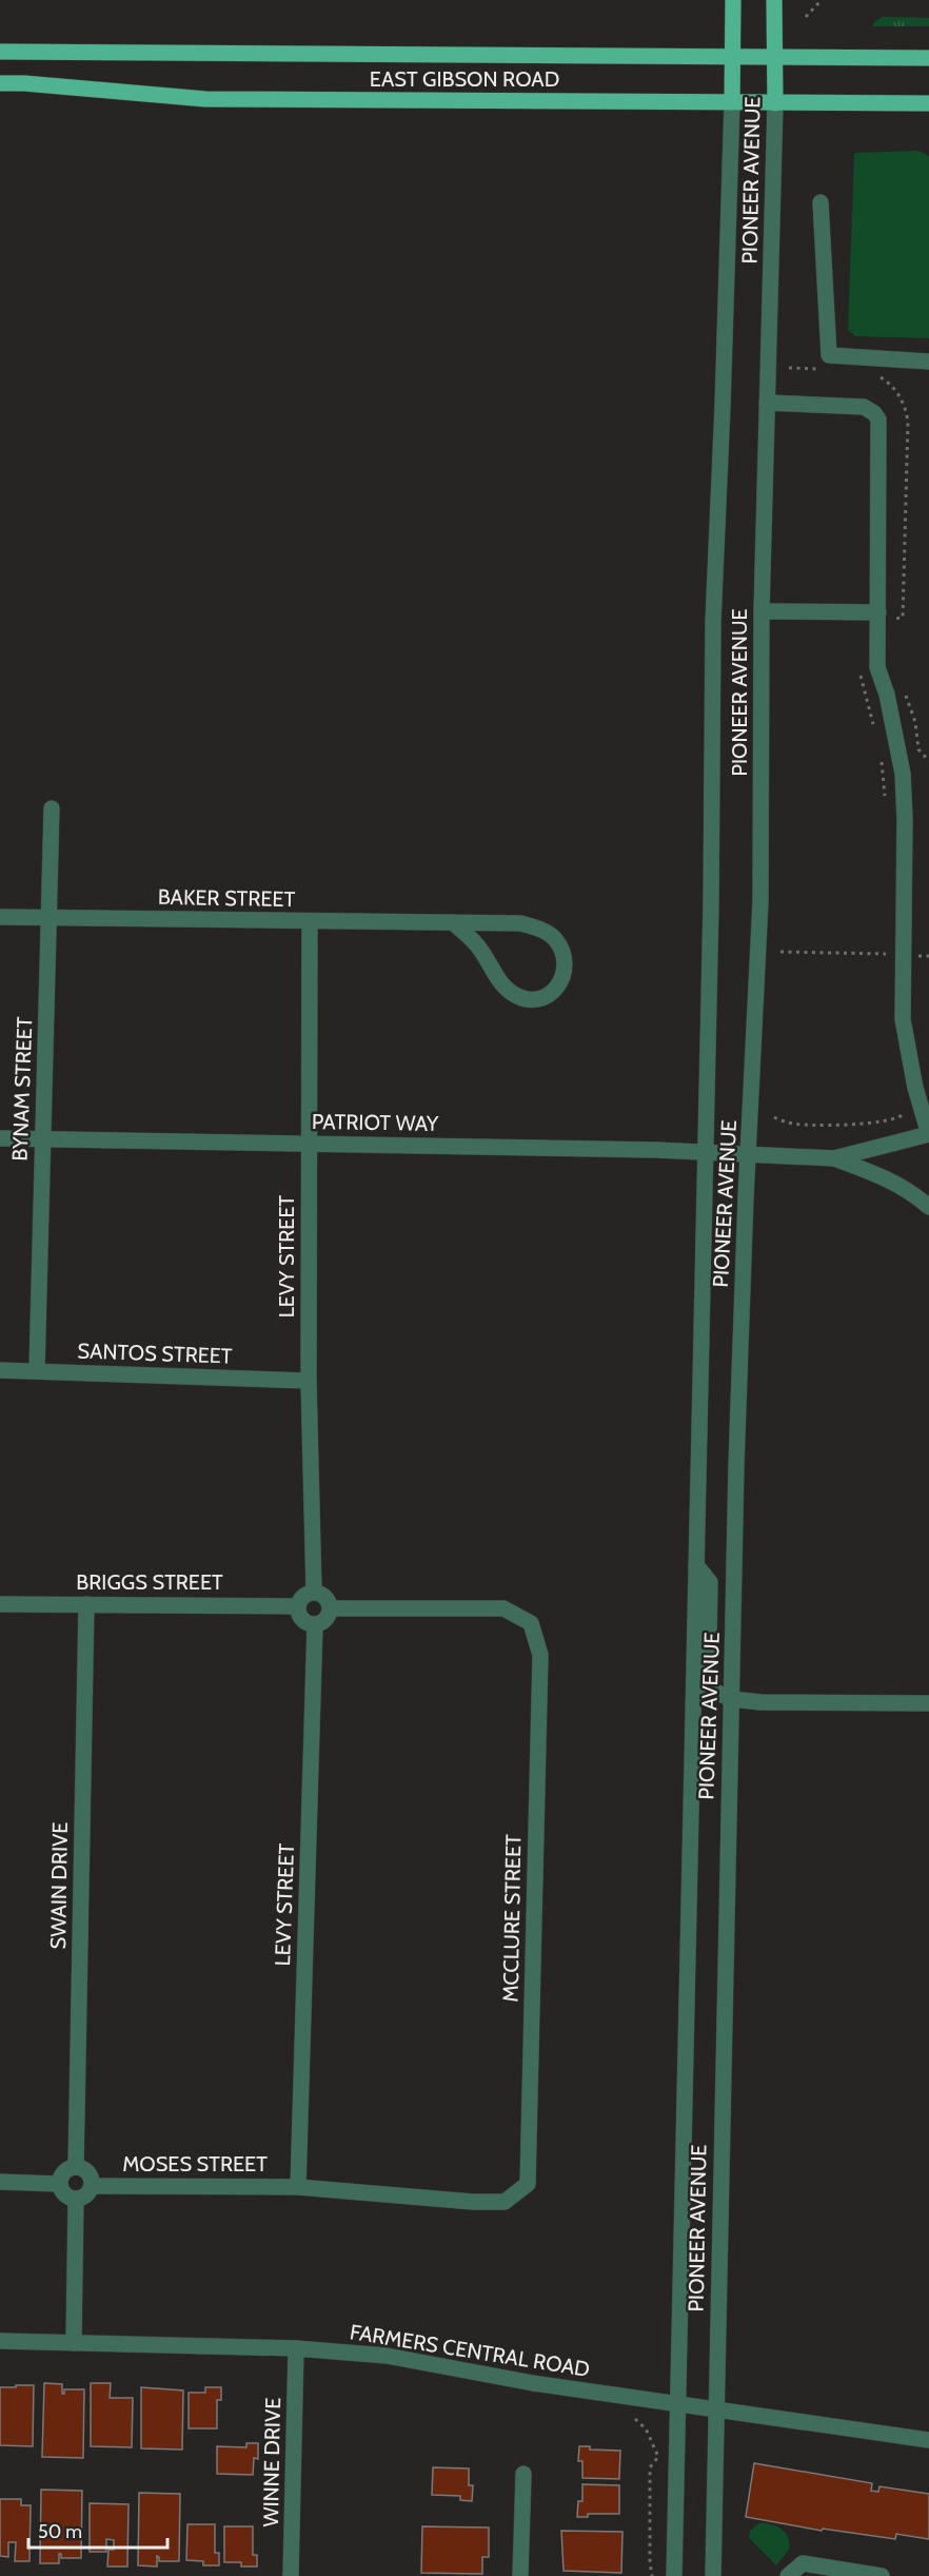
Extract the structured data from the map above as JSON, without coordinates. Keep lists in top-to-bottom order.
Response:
{
  "streets": {
    "main road": ["EAST GIBSON ROAD", "PIONEER AVENUE"],
    "street": [
      "BAKER STREET",
      "BYNAM STREET",
      "PATRIOT WAY",
      "LEVY STREET",
      "SANTOS STREET",
      "BRIGGS STREET",
      "SWAIN DRIVE",
      "MCCLURE STREET",
      "MOSES STREET",
      "FARMERS CENTRAL ROAD",
      "WINNE DRIVE"
    ]
  },
  "crossings": [
    ["EAST GIBSON ROAD", "PIONEER AVENUE"],
    ["PIONEER AVENUE", "PATRIOT WAY"],
    ["PIONEER AVENUE", "FARMERS CENTRAL ROAD"],
    ["BAKER STREET", "BYNAM STREET"],
    ["BAKER STREET", "LEVY STREET"],
    ["BYNAM STREET", "PATRIOT WAY"],
    ["BYNAM STREET", "SANTOS STREET"],
    ["PATRIOT WAY", "LEVY STREET"],
    ["LEVY STREET", "SANTOS STREET"],
    ["LEVY STREET", "BRIGGS STREET"],
    ["LEVY STREET", "MCCLURE STREET"],
    ["LEVY STREET", "MOSES STREET"],
    ["BRIGGS STREET", "SWAIN DRIVE"],
    ["BRIGGS STREET", "MCCLURE STREET"],
    ["SWAIN DRIVE", "MOSES STREET"],
    ["MCCLURE STREET", "MOSES STREET"],
    ["FARMERS CENTRAL ROAD", "WINNE DRIVE"]
  ],
  "scale_bar": "50 m"
}
